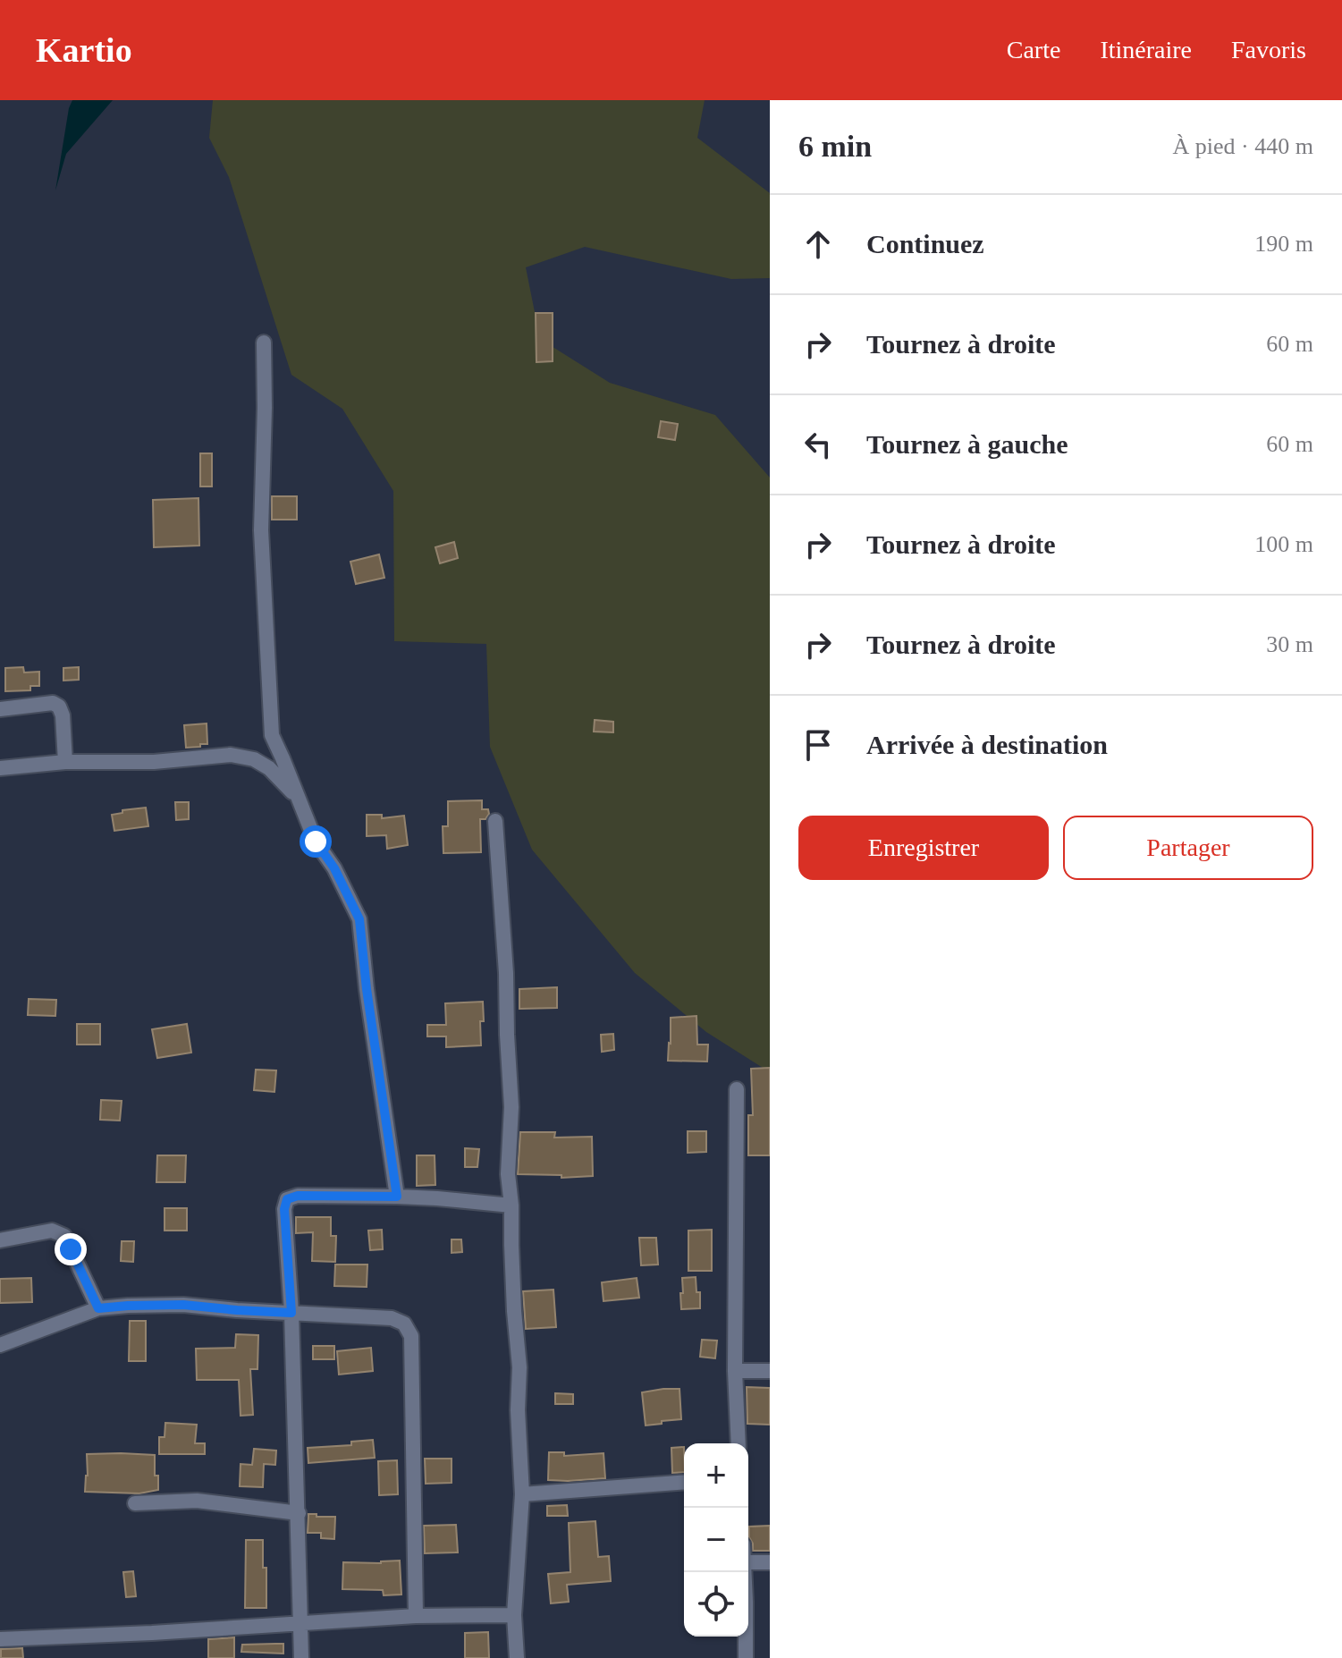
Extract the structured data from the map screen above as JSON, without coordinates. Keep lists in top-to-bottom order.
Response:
{
  "page": {
    "header": "Kartio",
    "nav": ["Carte", "Itinéraire", "Favoris"],
    "heading": ["6 min", "À pied · 440 m"],
    "list": [
      ["Continuez", "190 m"],
      ["Tournez à droite", "60 m"],
      ["Tournez à gauche", "60 m"],
      ["Tournez à droite", "100 m"],
      ["Tournez à droite", "30 m"],
      "Arrivée à destination"
    ],
    "buttons": ["Enregistrer", "Partager"],
    "map_buttons": ["+", "−"]
  }
}
